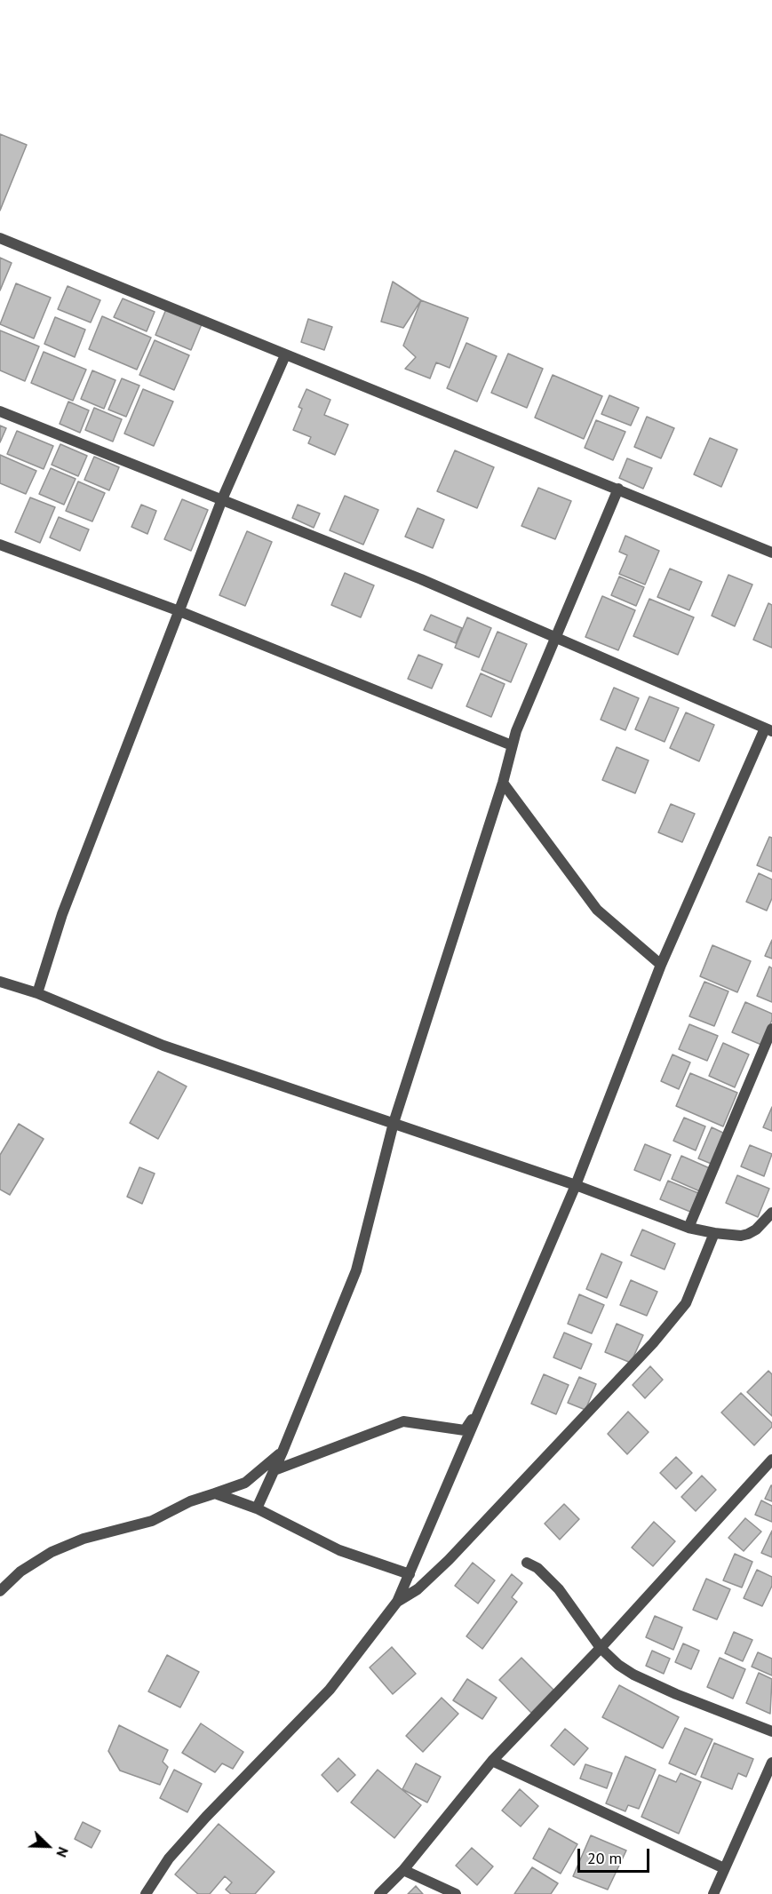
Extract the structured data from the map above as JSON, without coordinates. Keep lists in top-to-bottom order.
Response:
{
  "scale_bar": "20 m",
  "north": "bottom right"
}
